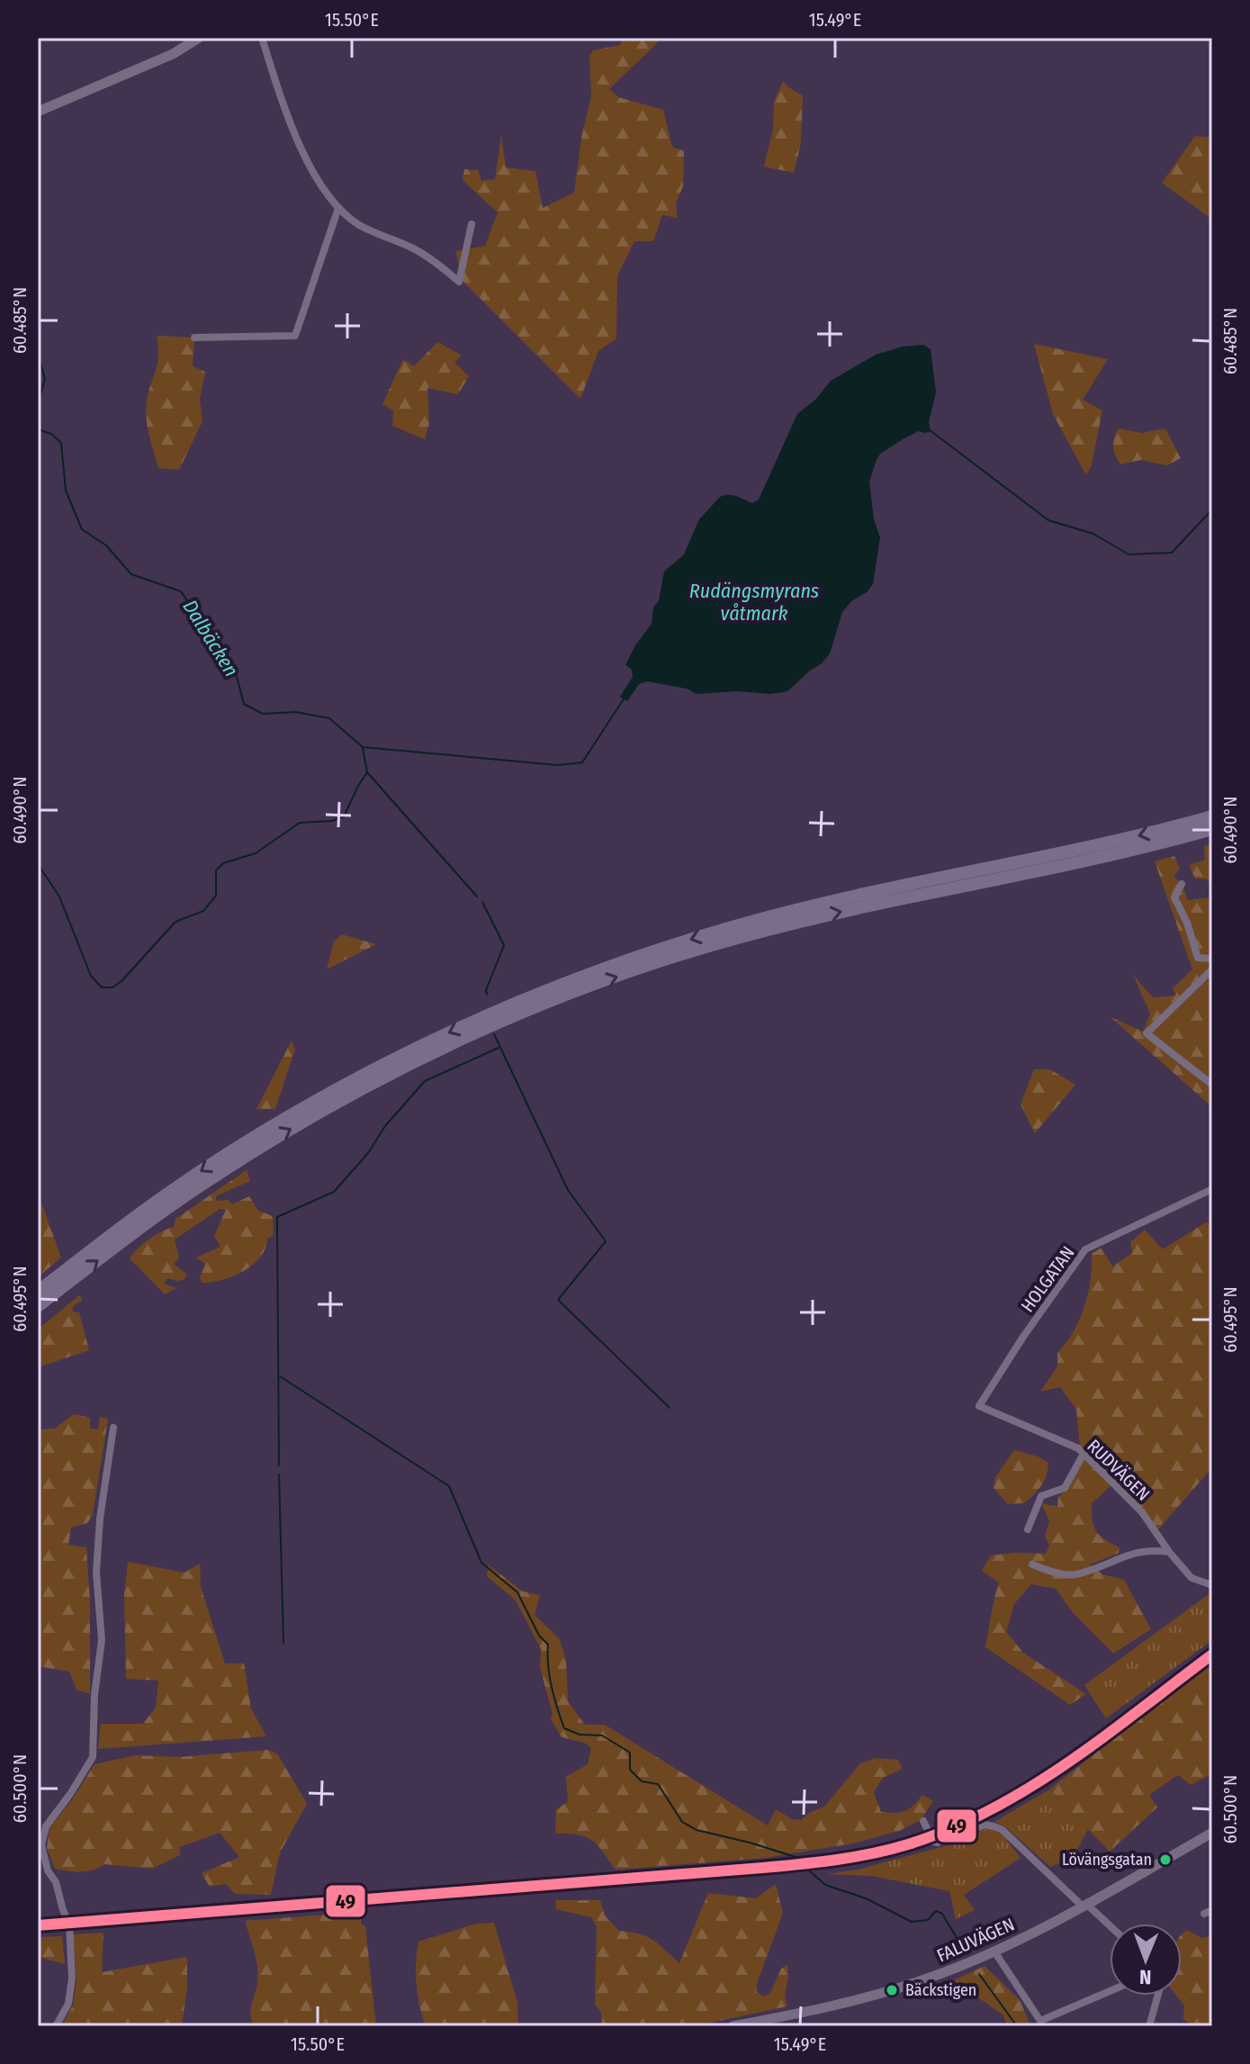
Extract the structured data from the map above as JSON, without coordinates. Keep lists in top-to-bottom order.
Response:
{
  "streets": {
    "street": ["HOLGATAN", "RUDVÄGEN", "FALUVÄGEN"]
  },
  "crossings": [
    ["HOLGATAN", "RUDVÄGEN"]
  ],
  "water": ["Rudängsmyrans våtmark", "Dalbäcken"],
  "places": ["Lövängsgatan", "Bäckstigen"],
  "lines": ["transit line 49"],
  "north": "bottom",
  "coordinates": [
    "15.50°E",
    "15.49°E",
    "60.485°N",
    "60.490°N",
    "60.495°N",
    "60.500°N"
  ]
}
